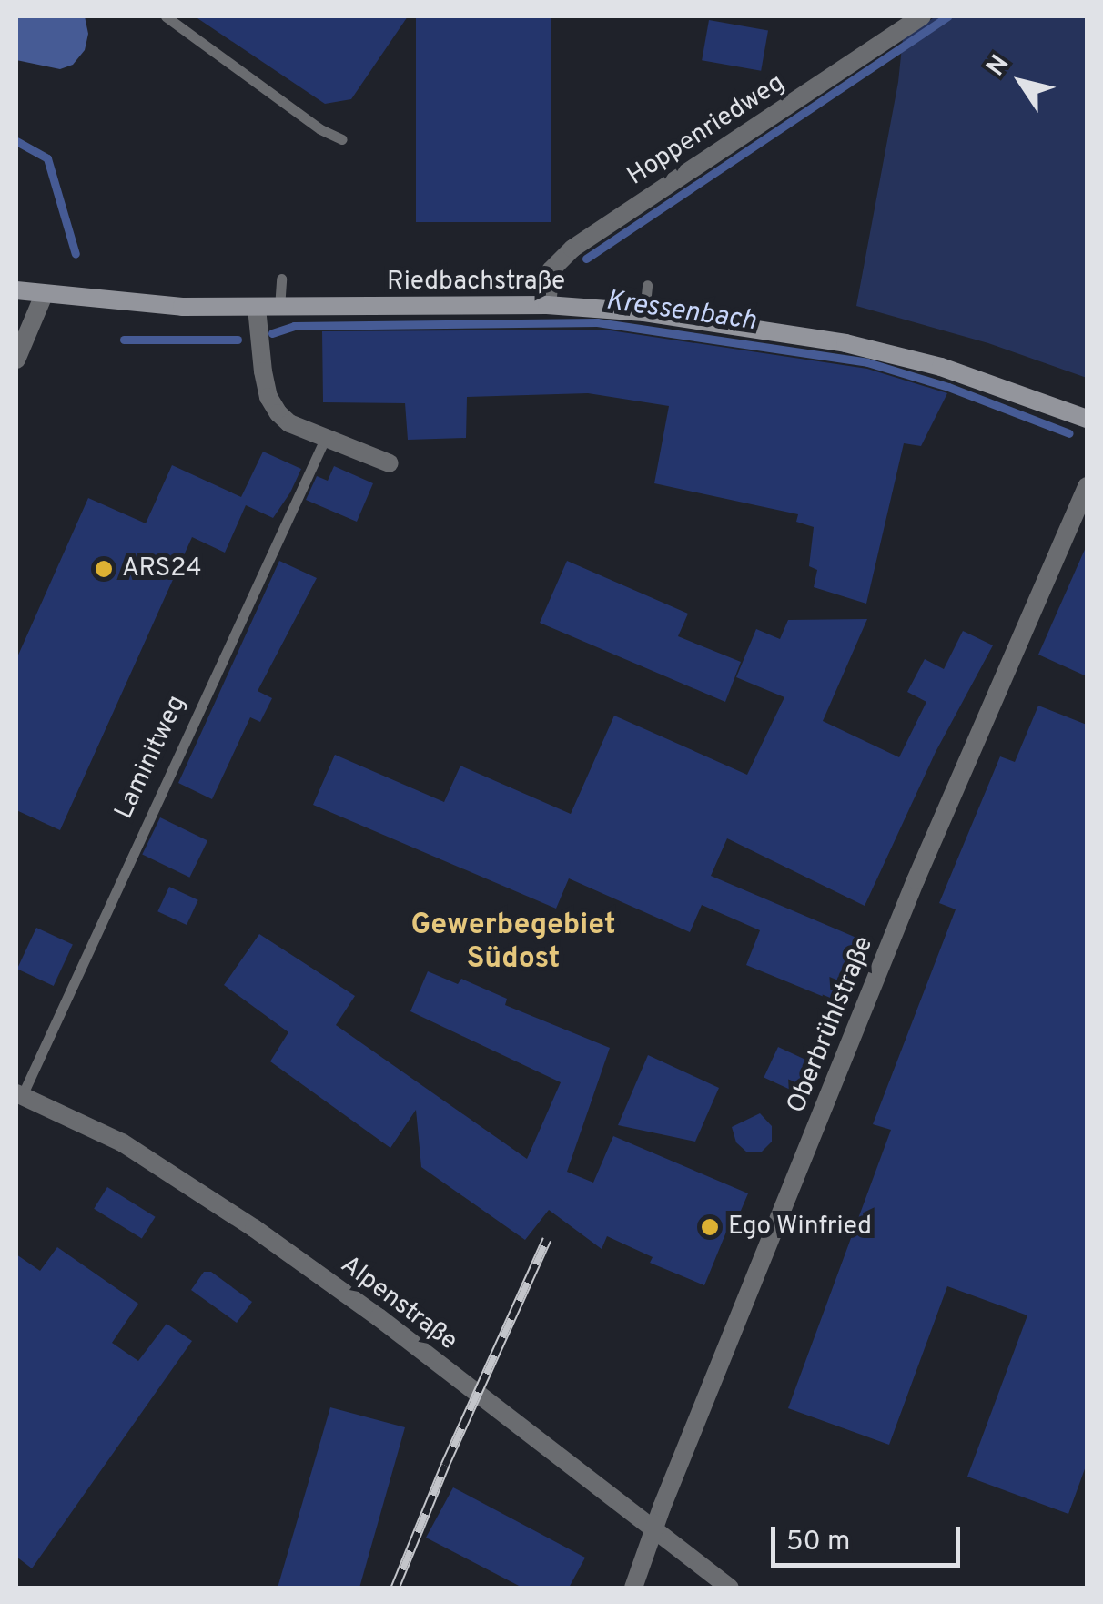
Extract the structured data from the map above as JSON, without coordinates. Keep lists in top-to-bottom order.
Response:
{
  "streets": {
    "street": [
      "Hoppenriedweg",
      "Riedbachstraße",
      "Oberbrühlstraße",
      "Alpenstraße"
    ],
    "lane": ["Laminitweg"]
  },
  "crossings": [
    ["Hoppenriedweg", "Riedbachstraße"],
    ["Laminitweg", "Alpenstraße"],
    ["Oberbrühlstraße", "Alpenstraße"]
  ],
  "districts": ["Gewerbegebiet Südost"],
  "water": ["Kressenbach"],
  "places": ["ARS24", "Ego Winfried"],
  "scale_bar": "50 m",
  "north": "top left"
}
